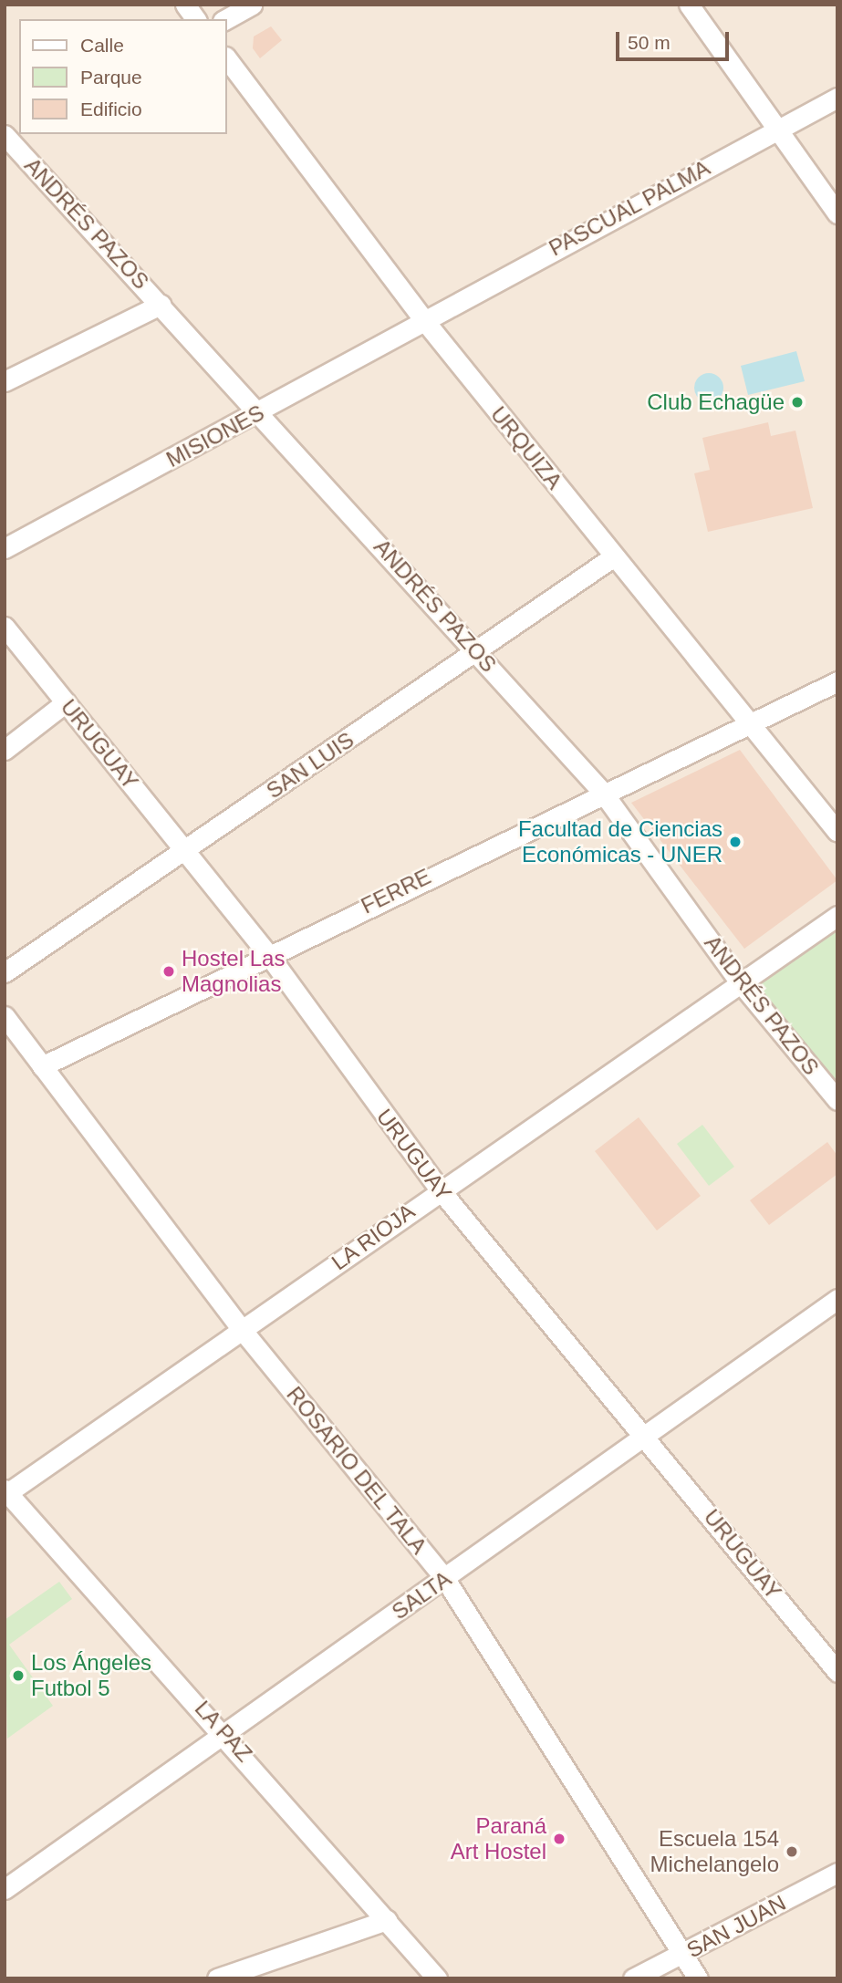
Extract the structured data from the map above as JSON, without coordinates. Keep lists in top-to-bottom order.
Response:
{
  "streets": {
    "street": [
      "PASCUAL PALMA",
      "ANDRÉS PAZOS",
      "MISIONES",
      "URQUIZA",
      "URUGUAY",
      "SAN LUIS",
      "FERRE",
      "LA RIOJA",
      "ROSARIO DEL TALA",
      "SALTA",
      "LA PAZ",
      "SAN JUAN"
    ]
  },
  "crossings": [
    ["PASCUAL PALMA", "MISIONES"],
    ["PASCUAL PALMA", "URQUIZA"],
    ["ANDRÉS PAZOS", "MISIONES"],
    ["ANDRÉS PAZOS", "SAN LUIS"],
    ["ANDRÉS PAZOS", "FERRE"],
    ["ANDRÉS PAZOS", "LA RIOJA"],
    ["MISIONES", "URQUIZA"],
    ["URQUIZA", "SAN LUIS"],
    ["URQUIZA", "FERRE"],
    ["URUGUAY", "SAN LUIS"],
    ["URUGUAY", "FERRE"],
    ["URUGUAY", "LA RIOJA"],
    ["URUGUAY", "SALTA"],
    ["FERRE", "ROSARIO DEL TALA"],
    ["LA RIOJA", "ROSARIO DEL TALA"],
    ["LA RIOJA", "LA PAZ"],
    ["ROSARIO DEL TALA", "SALTA"],
    ["ROSARIO DEL TALA", "SAN JUAN"],
    ["SALTA", "LA PAZ"]
  ],
  "places": [
    "Club Echagüe",
    "Facultad de Ciencias Económicas - UNER",
    "Hostel Las Magnolias",
    "Los Ángeles Futbol 5",
    "Paraná Art Hostel",
    "Escuela 154 Michelangelo"
  ],
  "legend": ["Calle", "Parque", "Edificio"],
  "scale_bar": "50 m"
}
